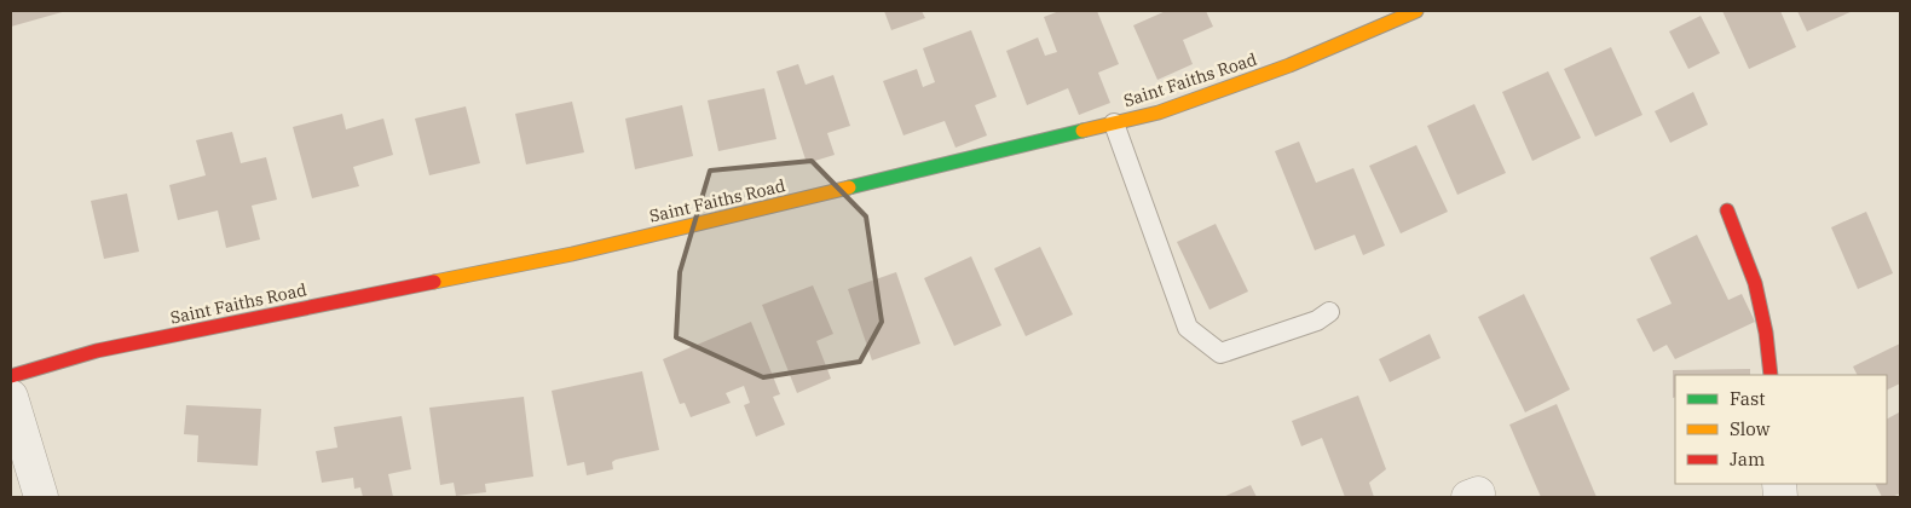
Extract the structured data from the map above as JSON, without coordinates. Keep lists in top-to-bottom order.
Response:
{
  "streets": {
    "street": ["Saint Faiths Road"]
  },
  "legend": ["Fast", "Slow", "Jam"]
}
